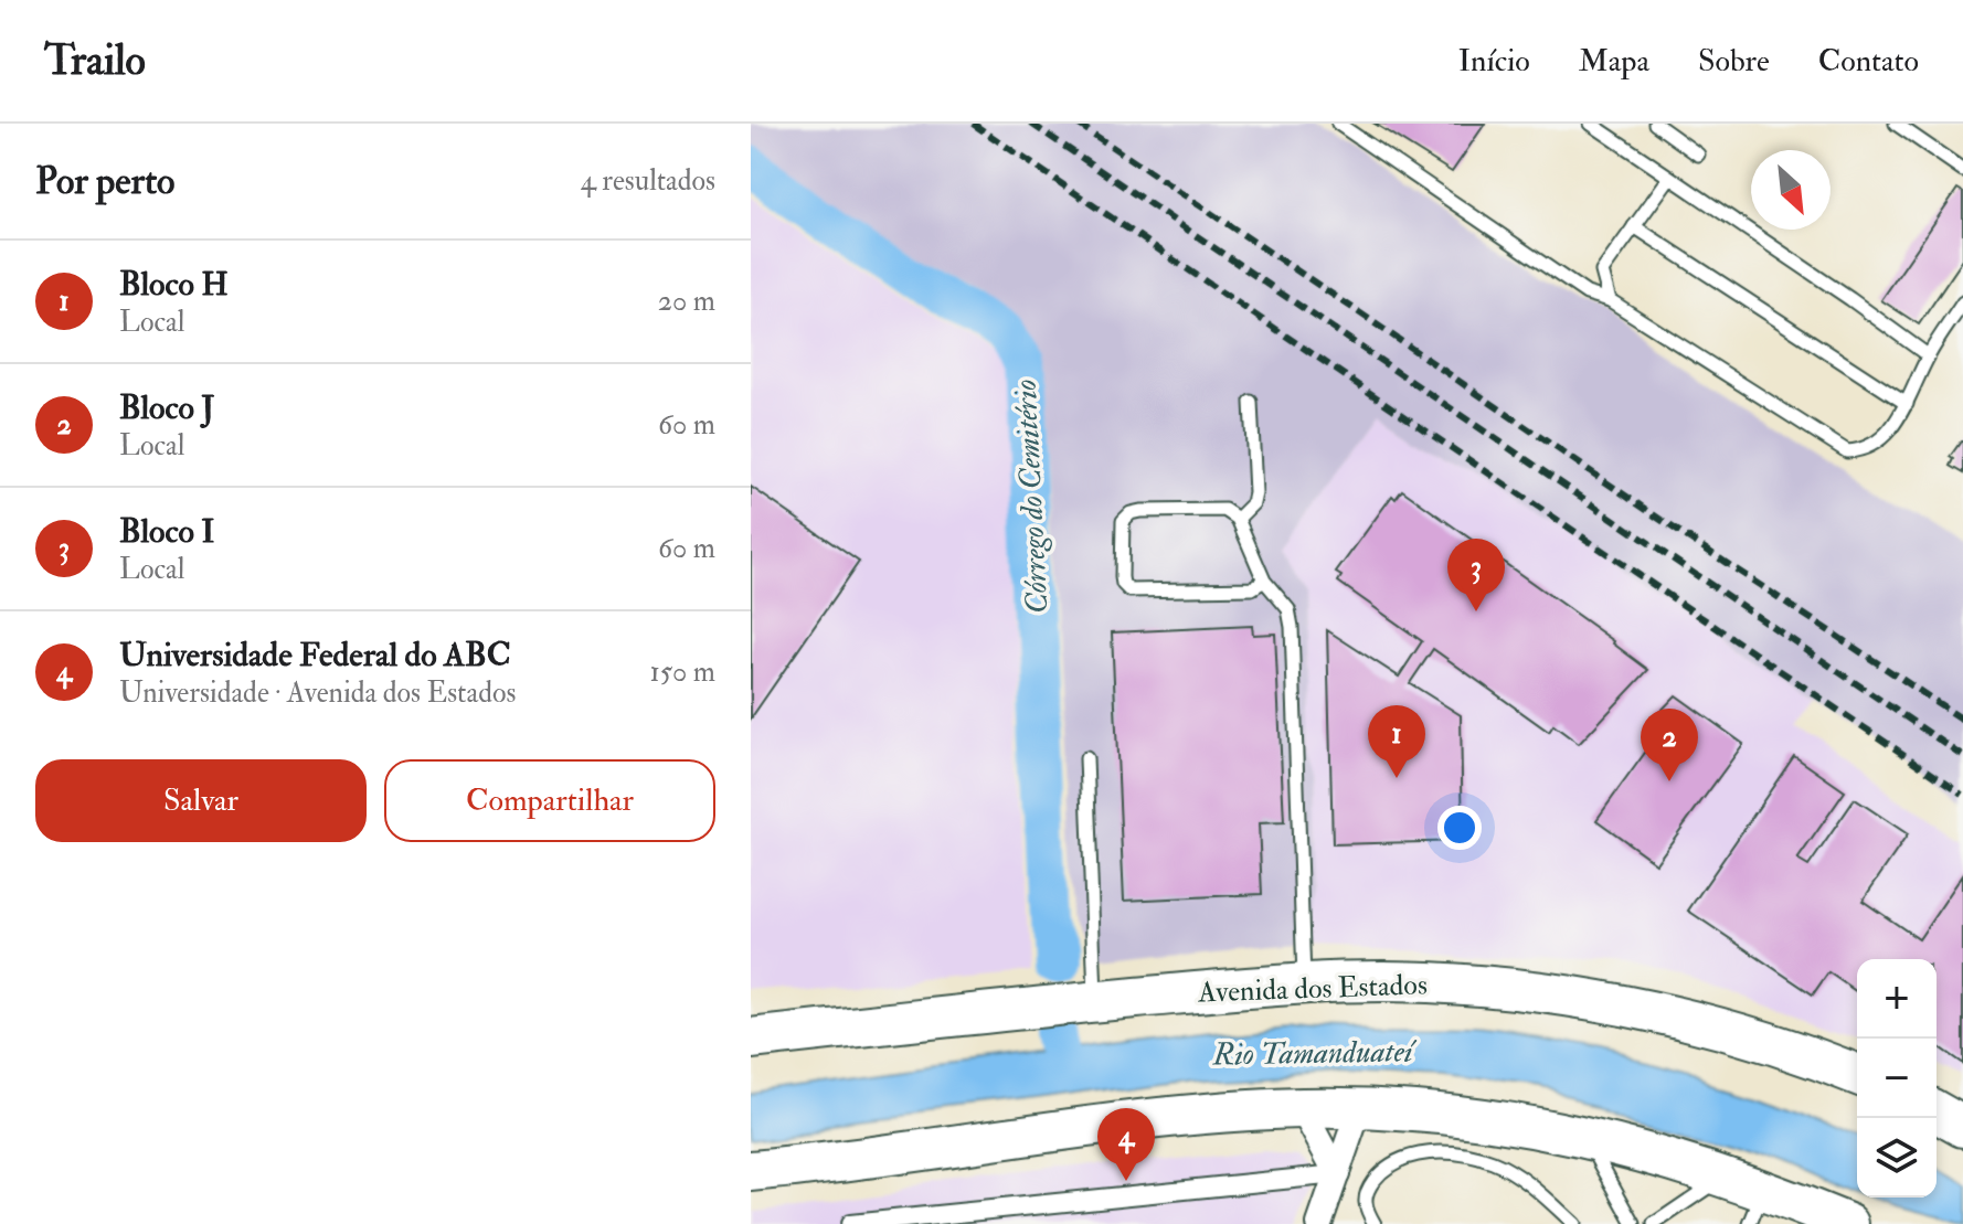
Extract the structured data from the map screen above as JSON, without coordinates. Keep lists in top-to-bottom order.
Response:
{
  "streets": {
    "highway": ["Avenida dos Estados"]
  },
  "water": ["Córrego do Cemitério", "Rio Tamanduateí"],
  "north": "bottom right",
  "page": {
    "header": "Trailo",
    "nav": [
      "Início",
      "Mapa",
      "Sobre",
      "Contato"
    ],
    "heading": ["Por perto", "4 resultados"],
    "list": [
      {
        "mark": "1",
        "name": "Bloco H",
        "note": "Local",
        "value": "20 m"
      },
      {
        "mark": "2",
        "name": "Bloco J",
        "note": "Local",
        "value": "60 m"
      },
      {
        "mark": "3",
        "name": "Bloco I",
        "note": "Local",
        "value": "60 m"
      },
      {
        "mark": "4",
        "name": "Universidade Federal do ABC",
        "note": "Universidade · Avenida dos Estados",
        "value": "150 m"
      }
    ],
    "pins": [
      "3",
      "1",
      "2",
      "4"
    ],
    "buttons": ["Salvar", "Compartilhar"],
    "map_buttons": ["+", "−"]
  }
}
